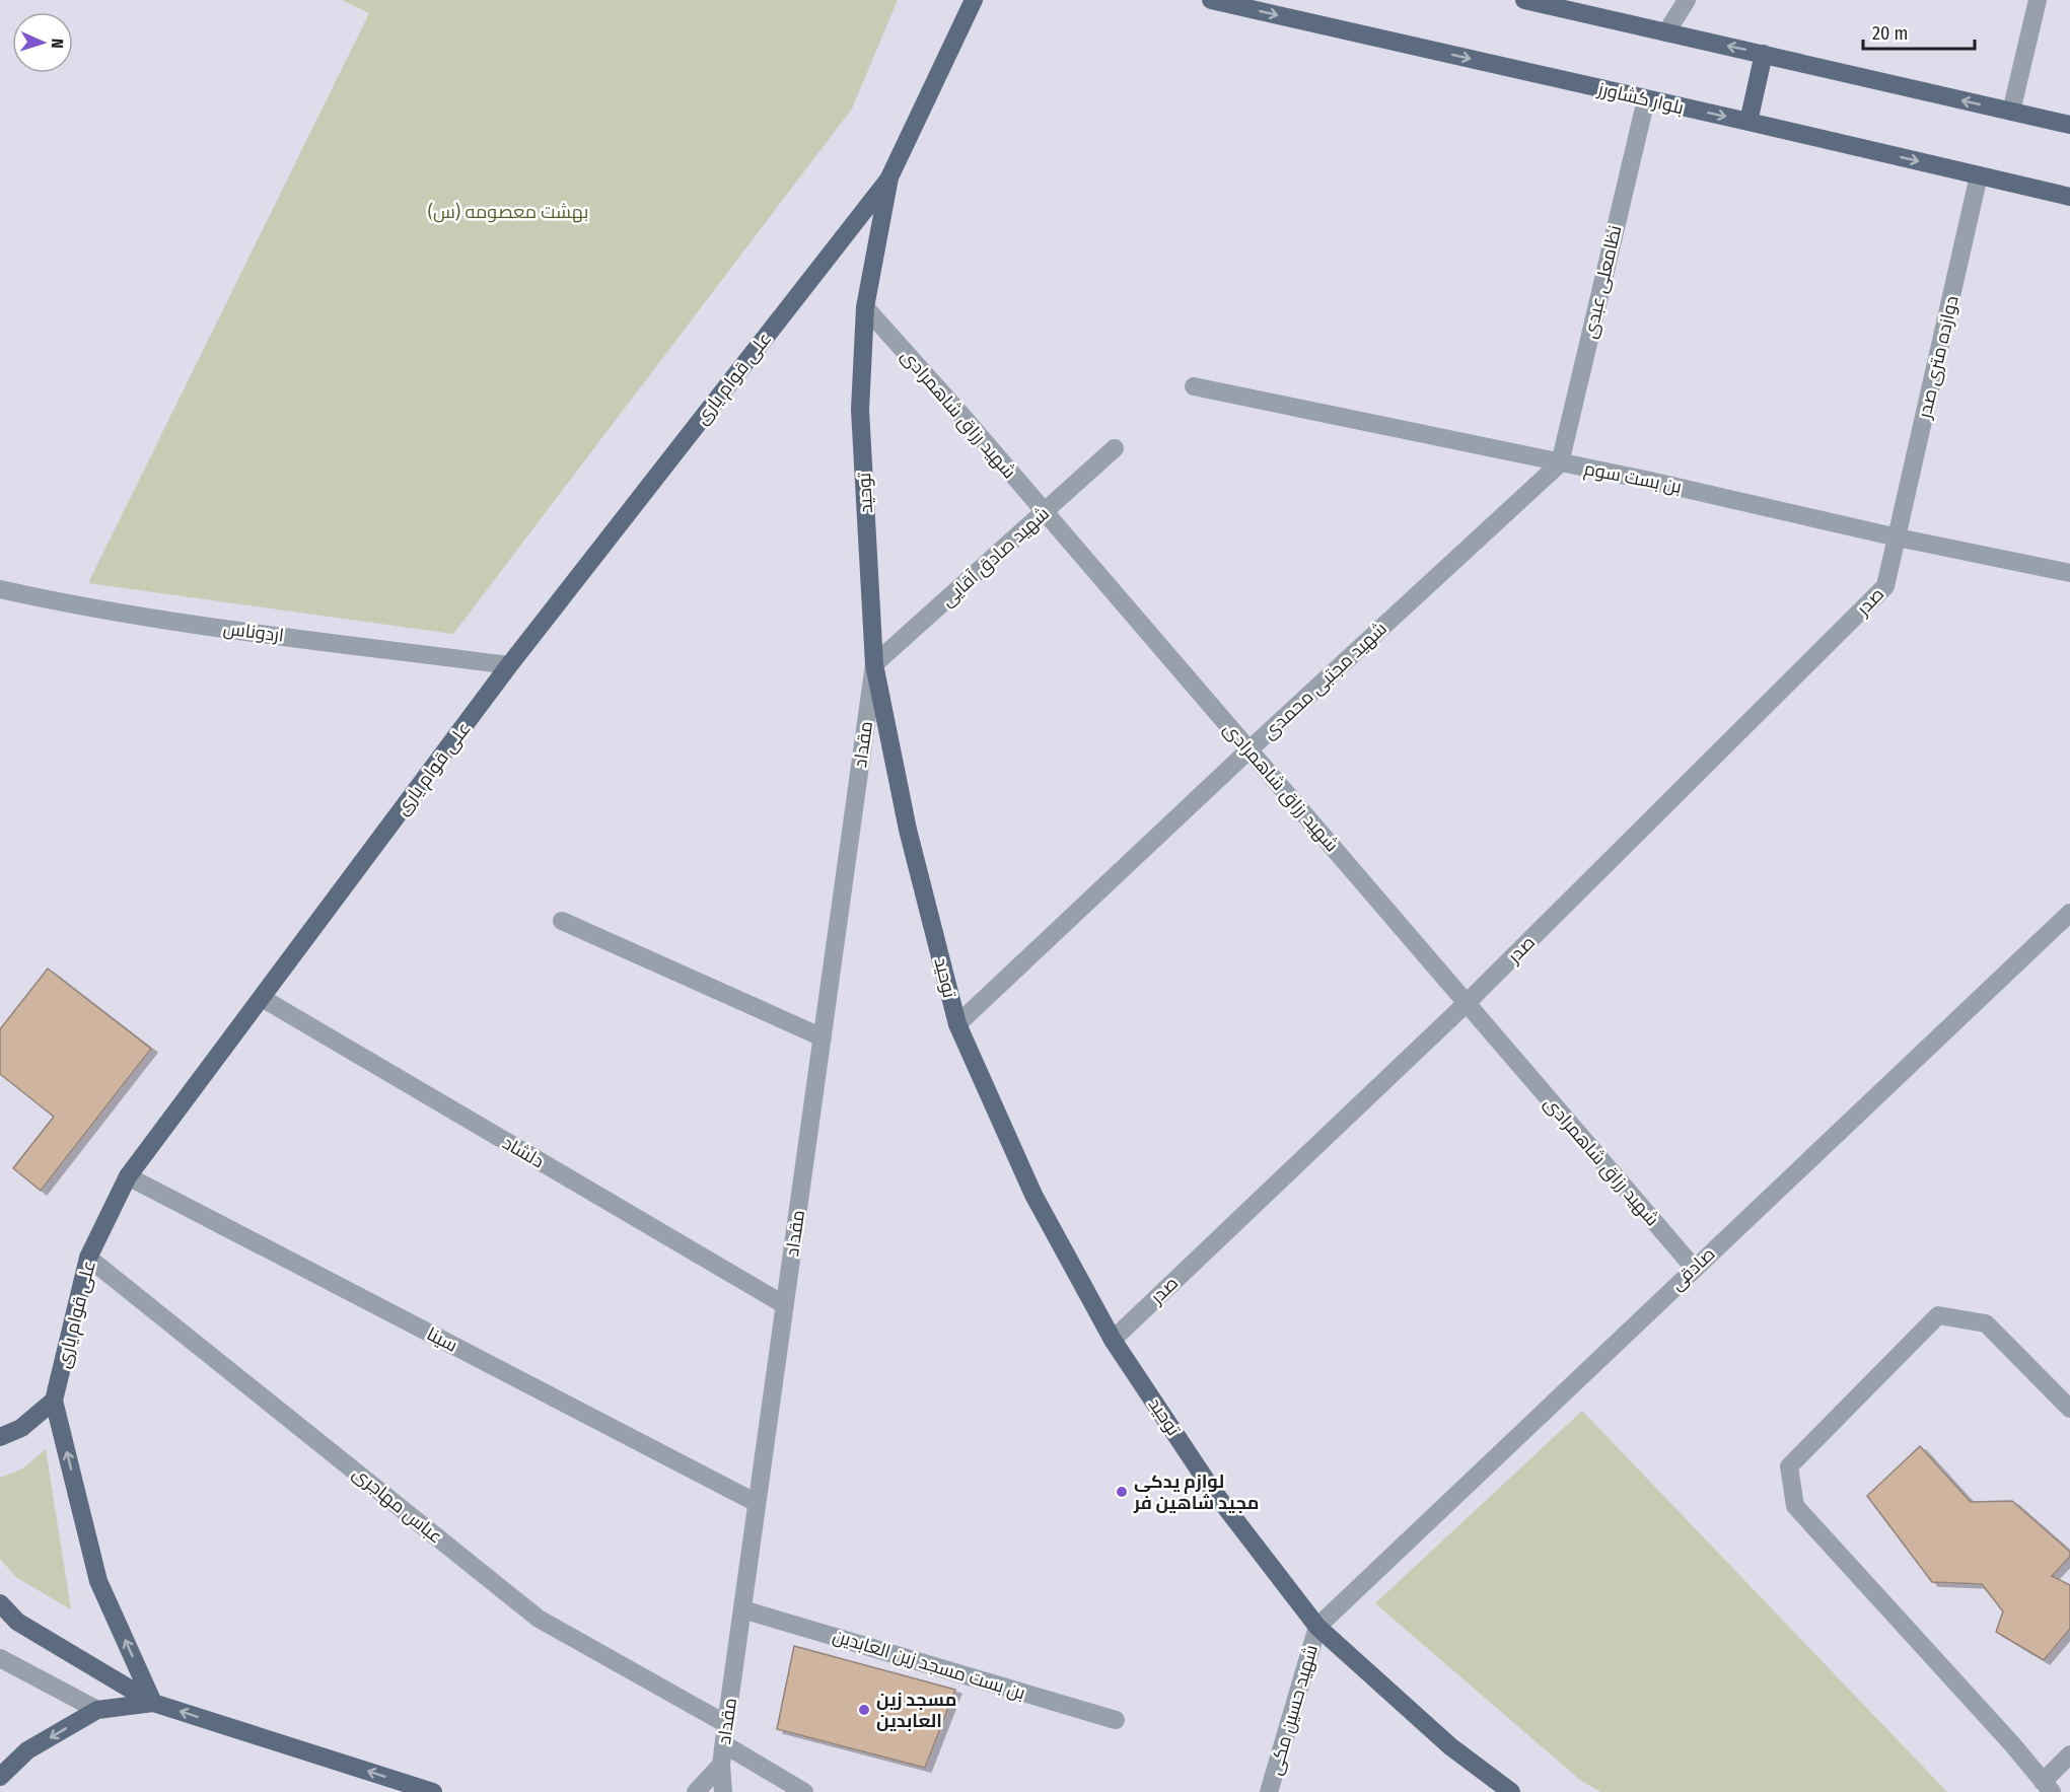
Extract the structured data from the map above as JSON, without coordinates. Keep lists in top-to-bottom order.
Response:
{
  "streets": {
    "main road": ["بلوار کشاورز", "علی قوام یاری", "توحید"],
    "street": [
      "نظامعلی عبدی",
      "دوازده متری صدر",
      "شهید رزاق شاهمرادی",
      "بن بست سوم",
      "شهید صادق آقایی",
      "صدر",
      "اردوناس",
      "شهید مجتبی محمدی",
      "مقداد",
      "دلشاد",
      "صادقی",
      "سینا",
      "عباس مهاجری",
      "بن بست مسجد زین العابدین",
      "شهید حسین مکی"
    ]
  },
  "crossings": [
    ["بلوار کشاورز", "نظامعلی عبدی"],
    ["بلوار کشاورز", "دوازده متری صدر"],
    ["نظامعلی عبدی", "بن بست سوم"],
    ["نظامعلی عبدی", "شهید مجتبی محمدی"],
    ["دوازده متری صدر", "بن بست سوم"],
    ["دوازده متری صدر", "صدر"],
    ["علی قوام یاری", "توحید"],
    ["علی قوام یاری", "اردوناس"],
    ["علی قوام یاری", "دلشاد"],
    ["علی قوام یاری", "سینا"],
    ["علی قوام یاری", "عباس مهاجری"],
    ["شهید رزاق شاهمرادی", "توحید"],
    ["شهید رزاق شاهمرادی", "شهید صادق آقایی"],
    ["شهید رزاق شاهمرادی", "صدر"],
    ["شهید رزاق شاهمرادی", "شهید مجتبی محمدی"],
    ["شهید رزاق شاهمرادی", "صادقی"],
    ["بن بست سوم", "صدر"],
    ["بن بست سوم", "شهید مجتبی محمدی"],
    ["توحید", "شهید صادق آقایی"],
    ["توحید", "صدر"],
    ["توحید", "شهید مجتبی محمدی"],
    ["توحید", "مقداد"],
    ["توحید", "صادقی"],
    ["توحید", "شهید حسین مکی"],
    ["شهید صادق آقایی", "مقداد"],
    ["مقداد", "دلشاد"],
    ["مقداد", "سینا"],
    ["مقداد", "عباس مهاجری"],
    ["مقداد", "بن بست مسجد زین العابدین"],
    ["صادقی", "شهید حسین مکی"]
  ],
  "parks": ["(بهشت معصومه (س"],
  "places": ["لوازم یدکی مجید شاهین فر", "مسجد زین العابدین"],
  "scale_bar": "20 m",
  "north": "right"
}
